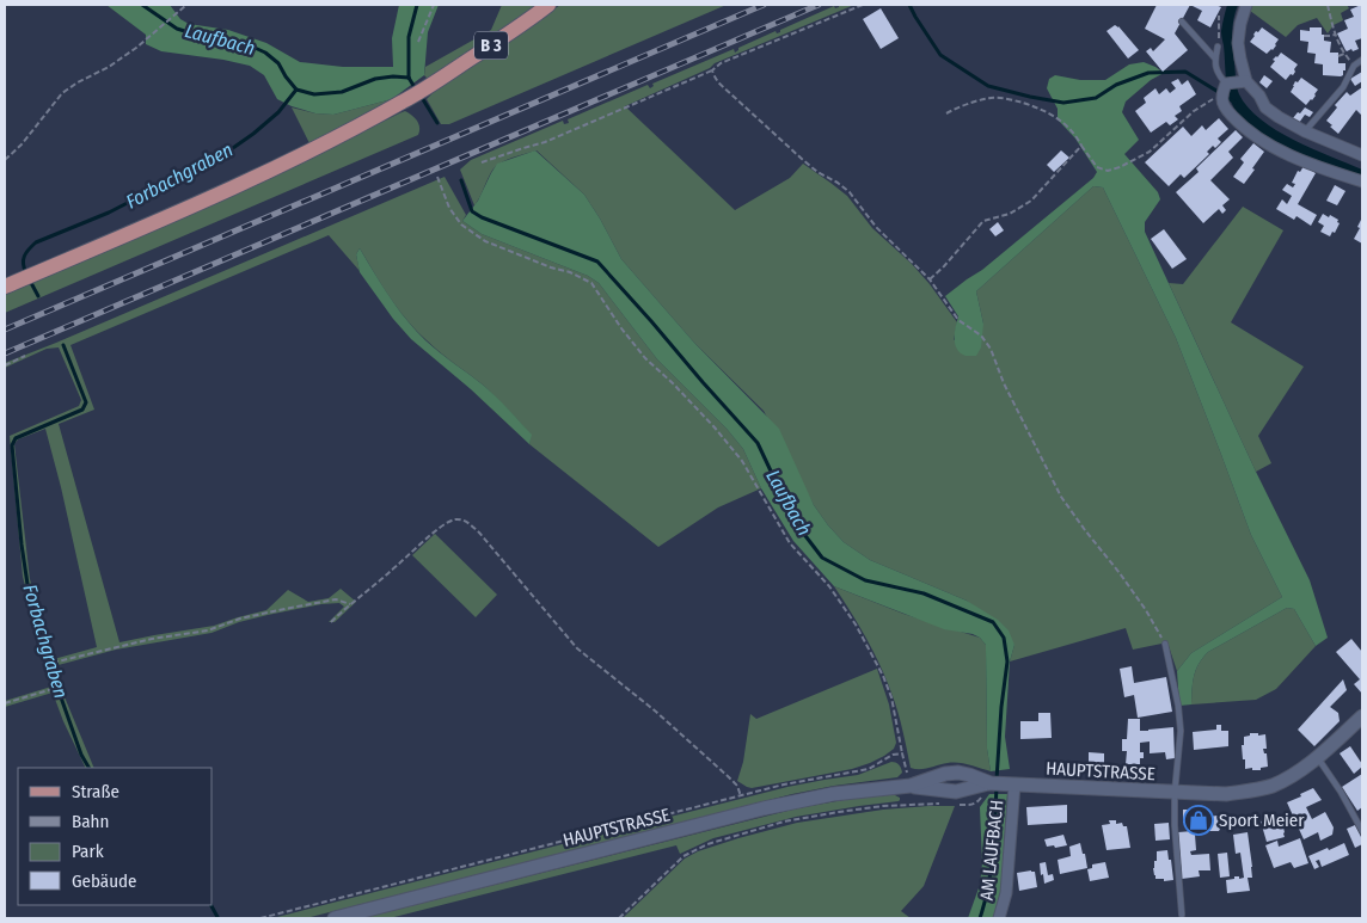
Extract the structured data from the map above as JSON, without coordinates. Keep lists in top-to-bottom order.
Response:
{
  "streets": {
    "main road": ["B 3"],
    "street": ["HAUPTSTRASSE", "AM LAUFBACH"]
  },
  "crossings": [
    ["HAUPTSTRASSE", "AM LAUFBACH"]
  ],
  "water": ["Laufbach", "Forbachgraben"],
  "places": {
    "shop": ["Sport Meier"]
  },
  "legend": [
    "Straße",
    "Bahn",
    "Park",
    "Gebäude"
  ]
}
